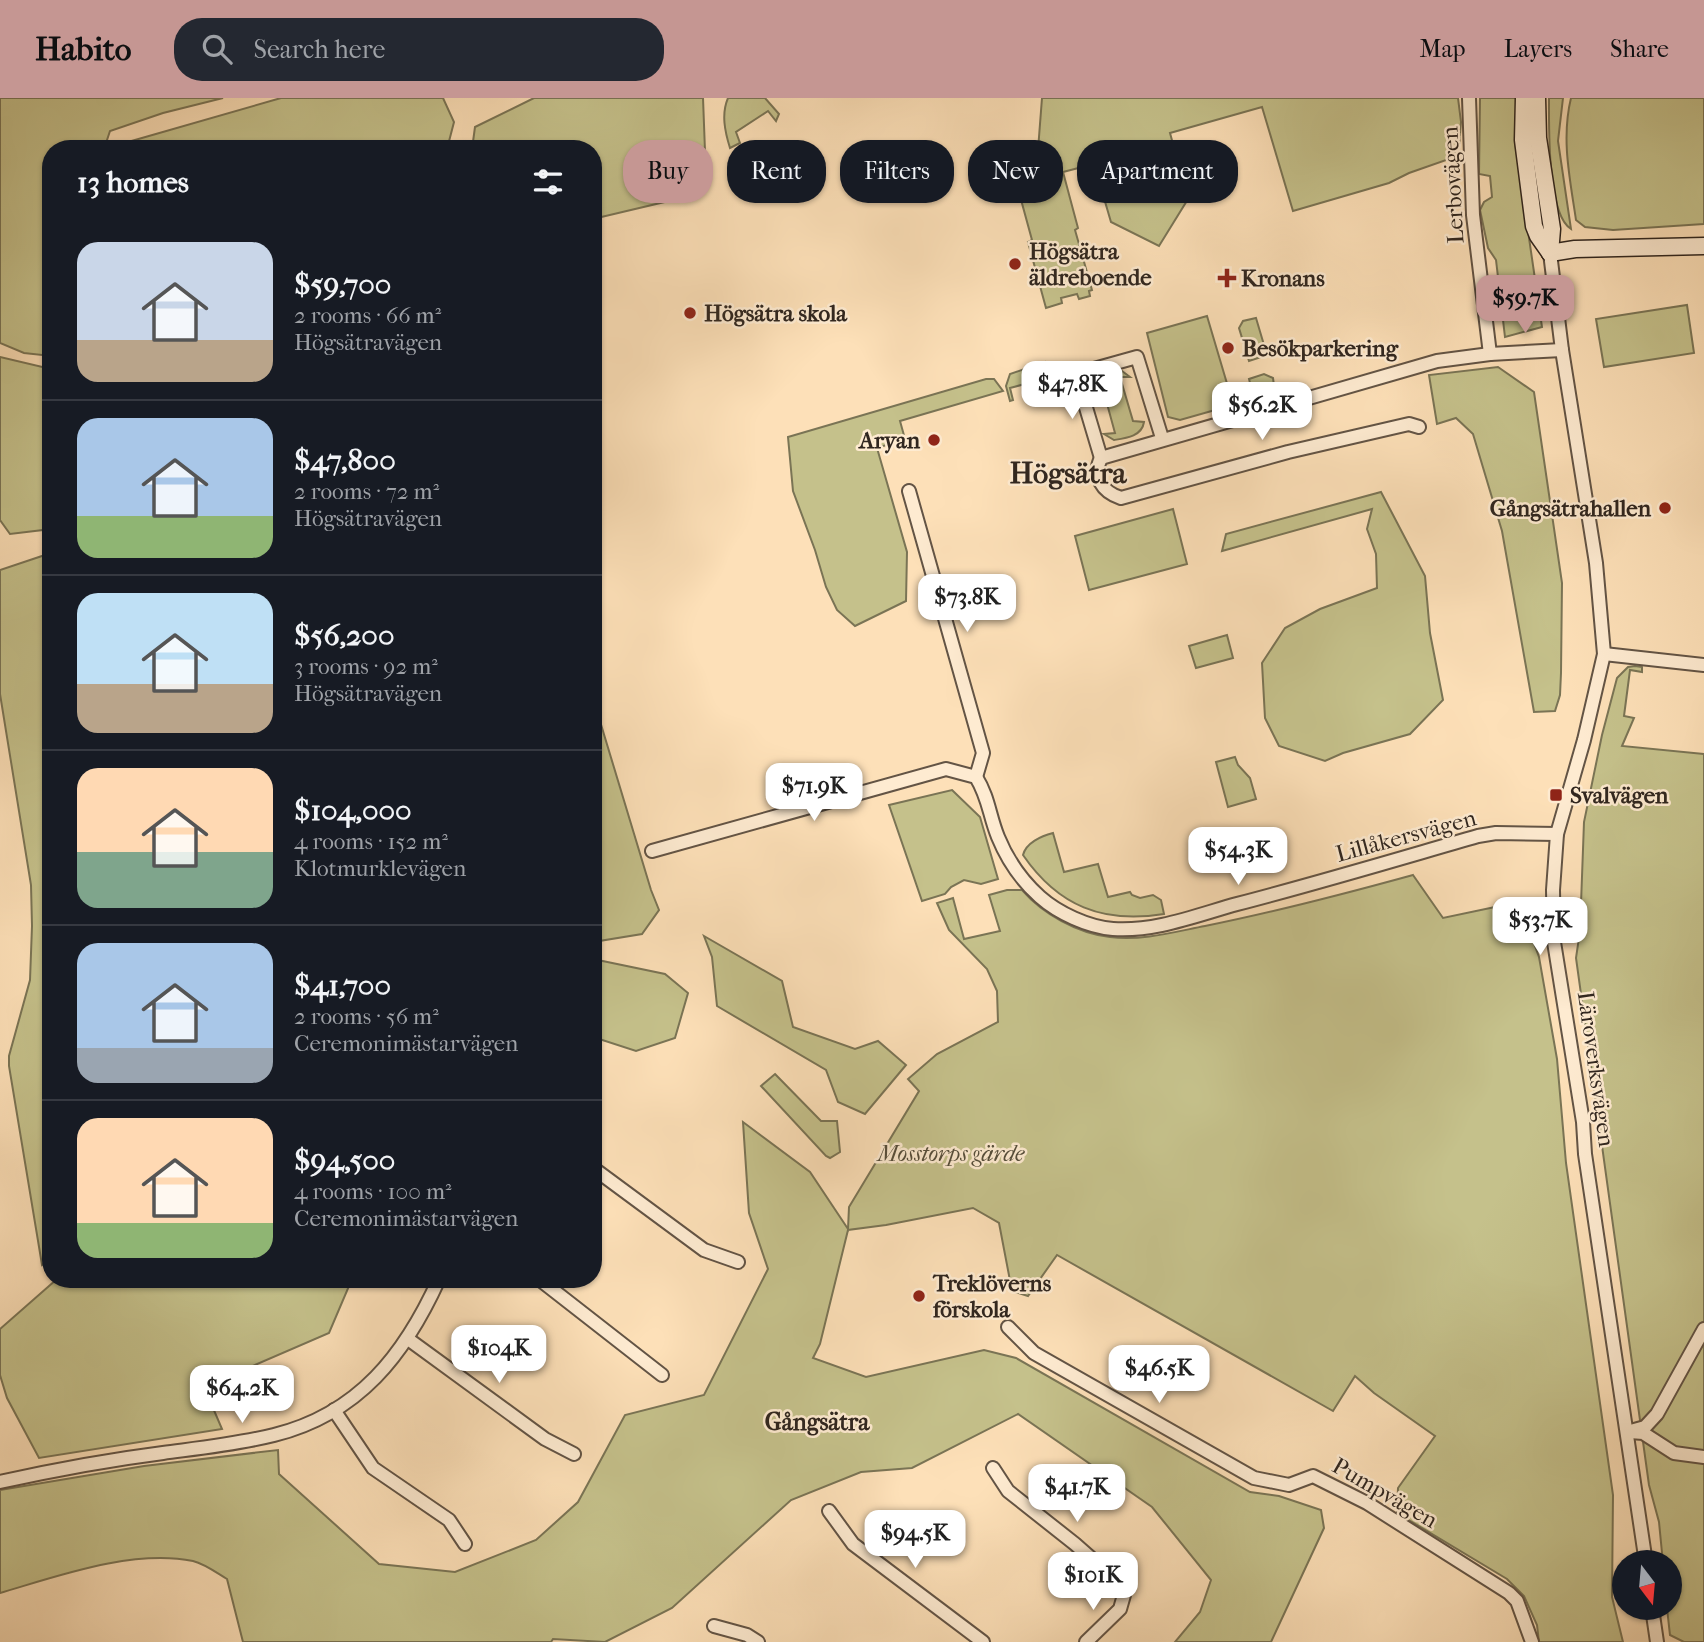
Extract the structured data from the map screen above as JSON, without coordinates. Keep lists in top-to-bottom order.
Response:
{
  "streets": {
    "street": [
      "Lerbovägen",
      "Lillåkersvägen",
      "Läroverksvägen",
      "Pumpvägen"
    ]
  },
  "crossings": [
    ["Lillåkersvägen", "Läroverksvägen"]
  ],
  "districts": ["Högsätra", "Gångsätra"],
  "parks": ["Mosstorps gärde"],
  "places": {
    "other": [
      "Högsätra äldreboende",
      "Högsätra skola",
      "Besökparkering",
      "Aryan",
      "Gångsätrahallen",
      "Treklöverns förskola"
    ],
    "health": ["Kronans"],
    "transit": ["Svalvägen"]
  },
  "north": "bottom",
  "page": {
    "header": "Habito",
    "search": "Search here",
    "nav": ["Map", "Layers", "Share"],
    "chip": [
      "Buy",
      "Rent",
      "Filters",
      "New",
      "Apartment"
    ],
    "heading": "13 homes",
    "list": [
      {
        "name": "$59,700",
        "note": "2 rooms · 66 m² · Högsätravägen"
      },
      {
        "name": "$47,800",
        "note": "2 rooms · 72 m² · Högsätravägen"
      },
      {
        "name": "$56,200",
        "note": "3 rooms · 92 m² · Högsätravägen"
      },
      {
        "name": "$104,000",
        "note": "4 rooms · 152 m² · Klotmurklevägen"
      },
      {
        "name": "$41,700",
        "note": "2 rooms · 56 m² · Ceremonimästarvägen"
      },
      {
        "name": "$94,500",
        "note": "4 rooms · 100 m² · Ceremonimästarvägen"
      }
    ],
    "price": [
      "$59.7K",
      "$47.8K",
      "$56.2K",
      "$73.8K",
      "$71.9K",
      "$54.3K",
      "$53.7K",
      "$104K",
      "$46.5K",
      "$64.2K",
      "$41.7K",
      "$94.5K",
      "$101K"
    ]
  }
}
